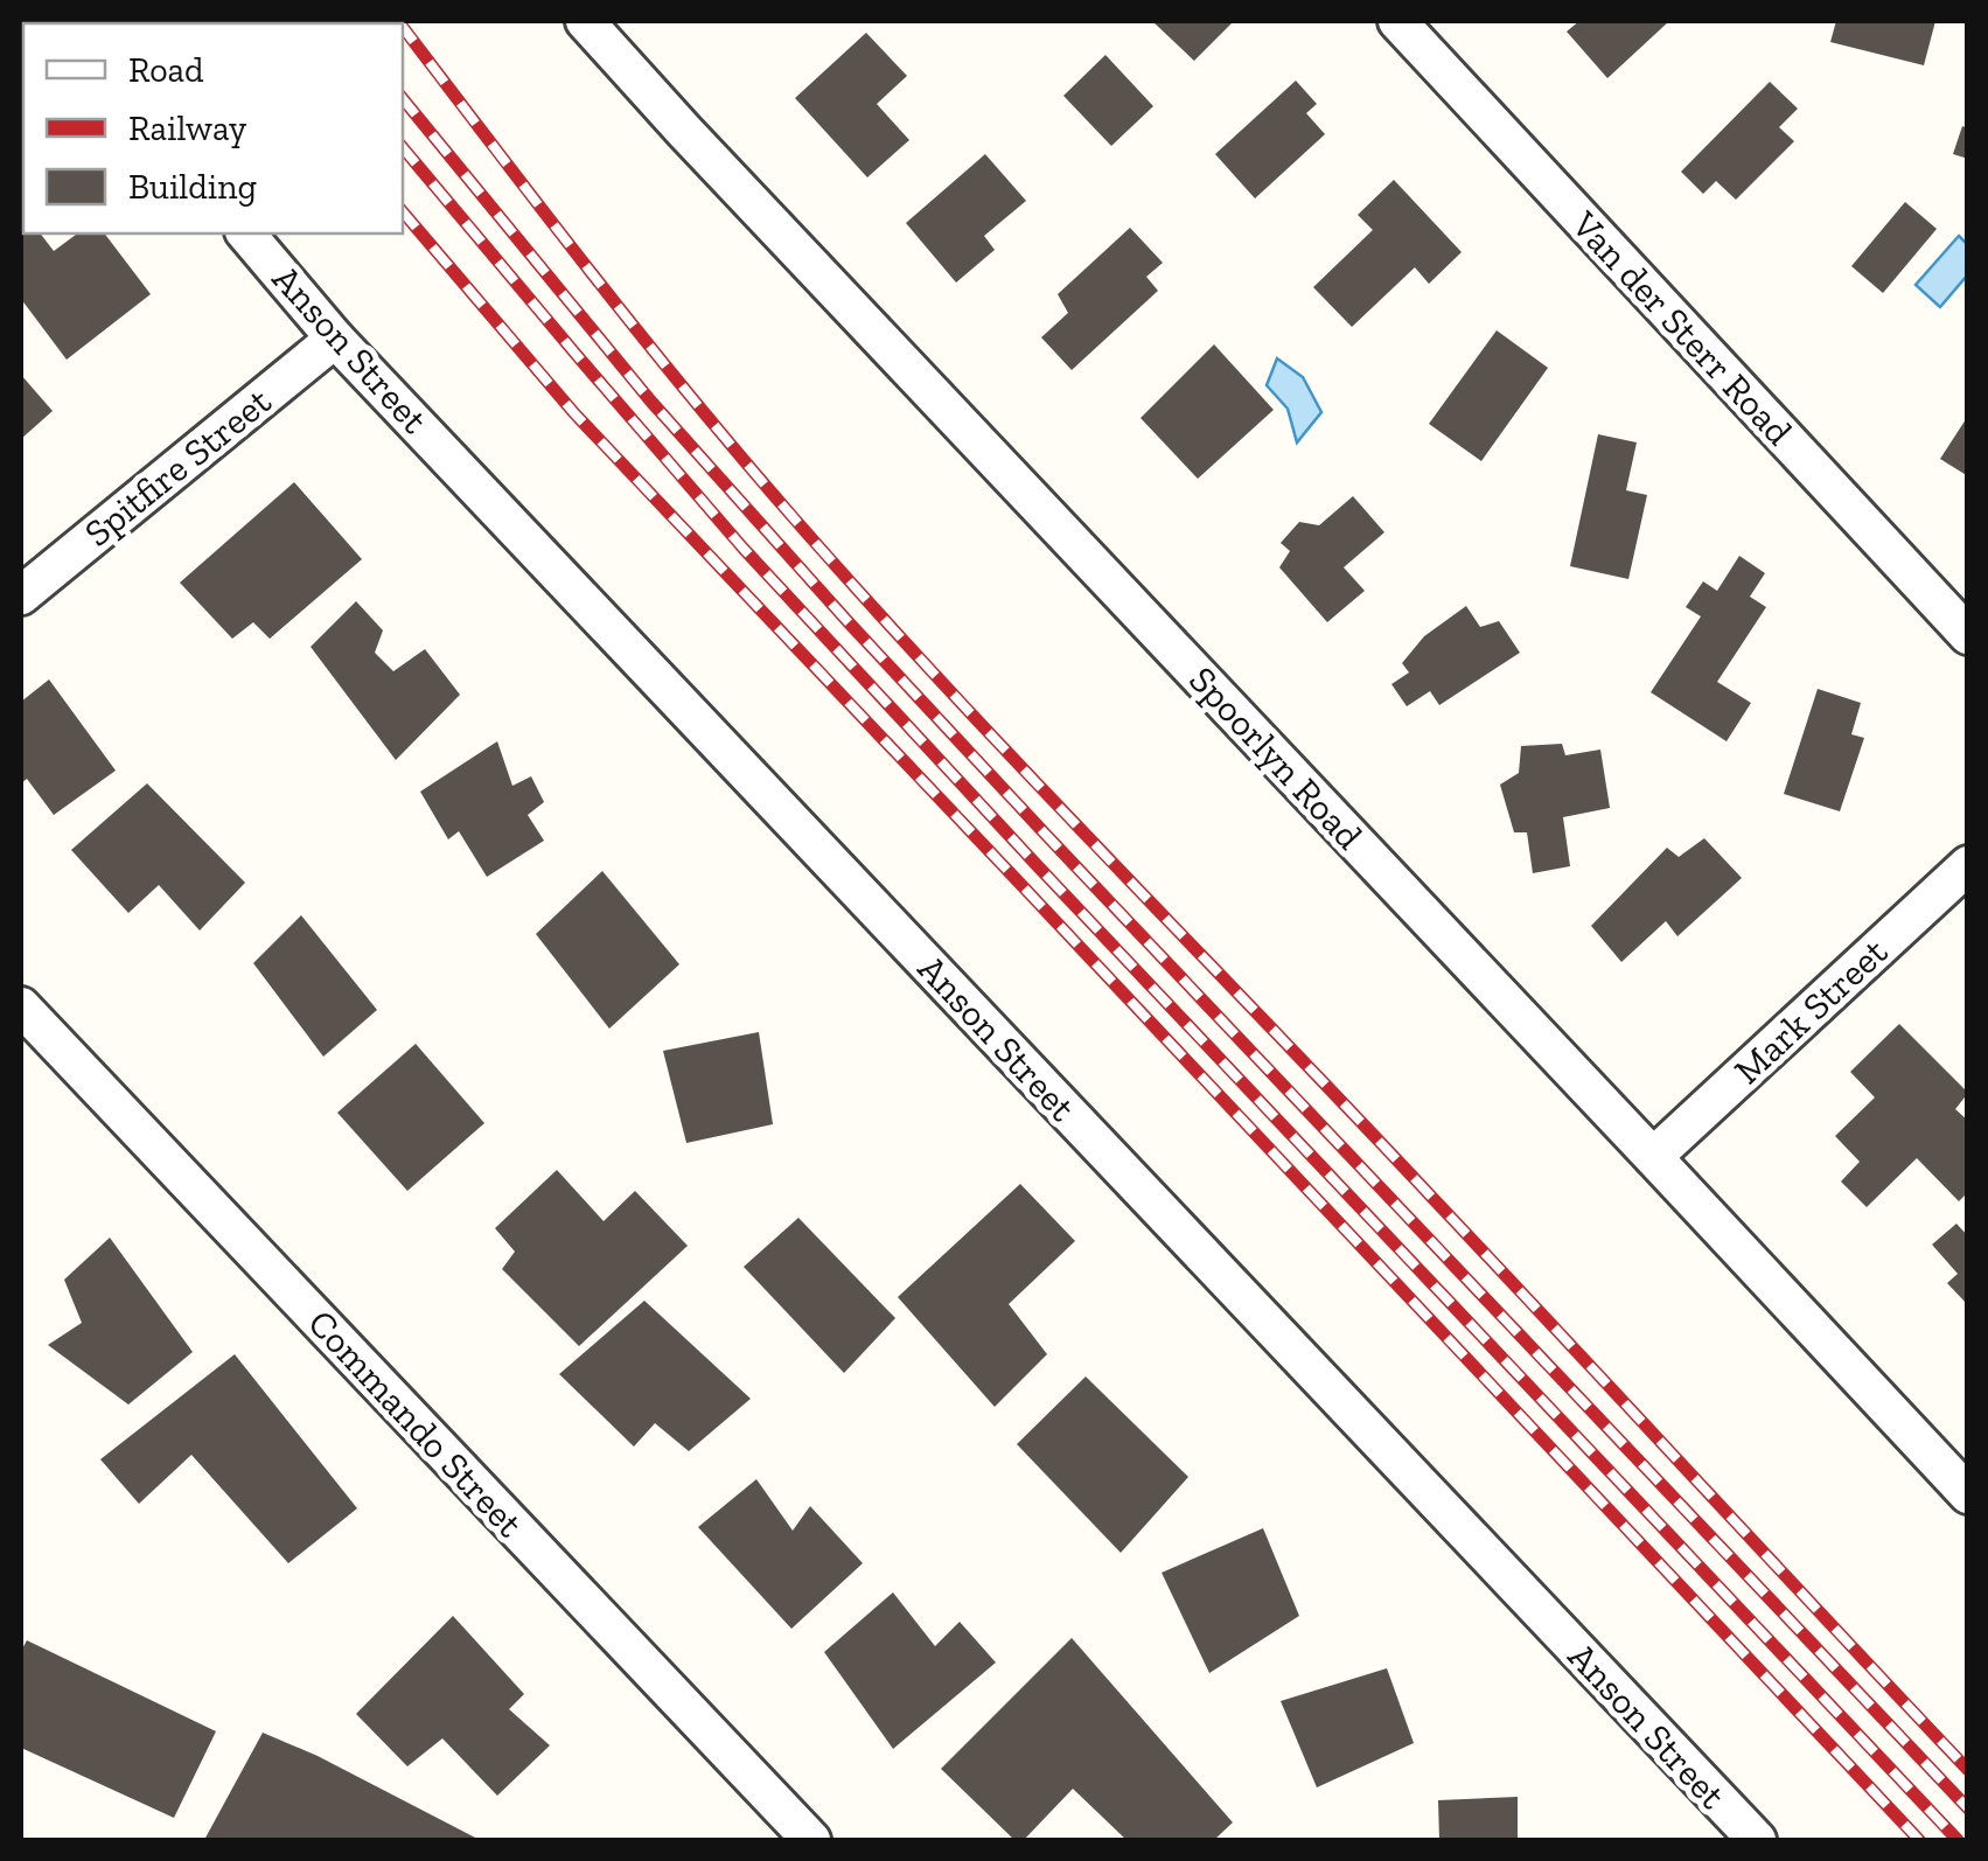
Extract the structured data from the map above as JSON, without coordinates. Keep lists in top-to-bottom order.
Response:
{
  "streets": {
    "street": [
      "Van der Sterr Road",
      "Anson Street",
      "Spitfire Street",
      "Spoorlyn Road",
      "Mark Street",
      "Commando Street"
    ]
  },
  "crossings": [
    ["Anson Street", "Spitfire Street"],
    ["Spoorlyn Road", "Mark Street"]
  ],
  "legend": ["Road", "Railway", "Building"]
}
